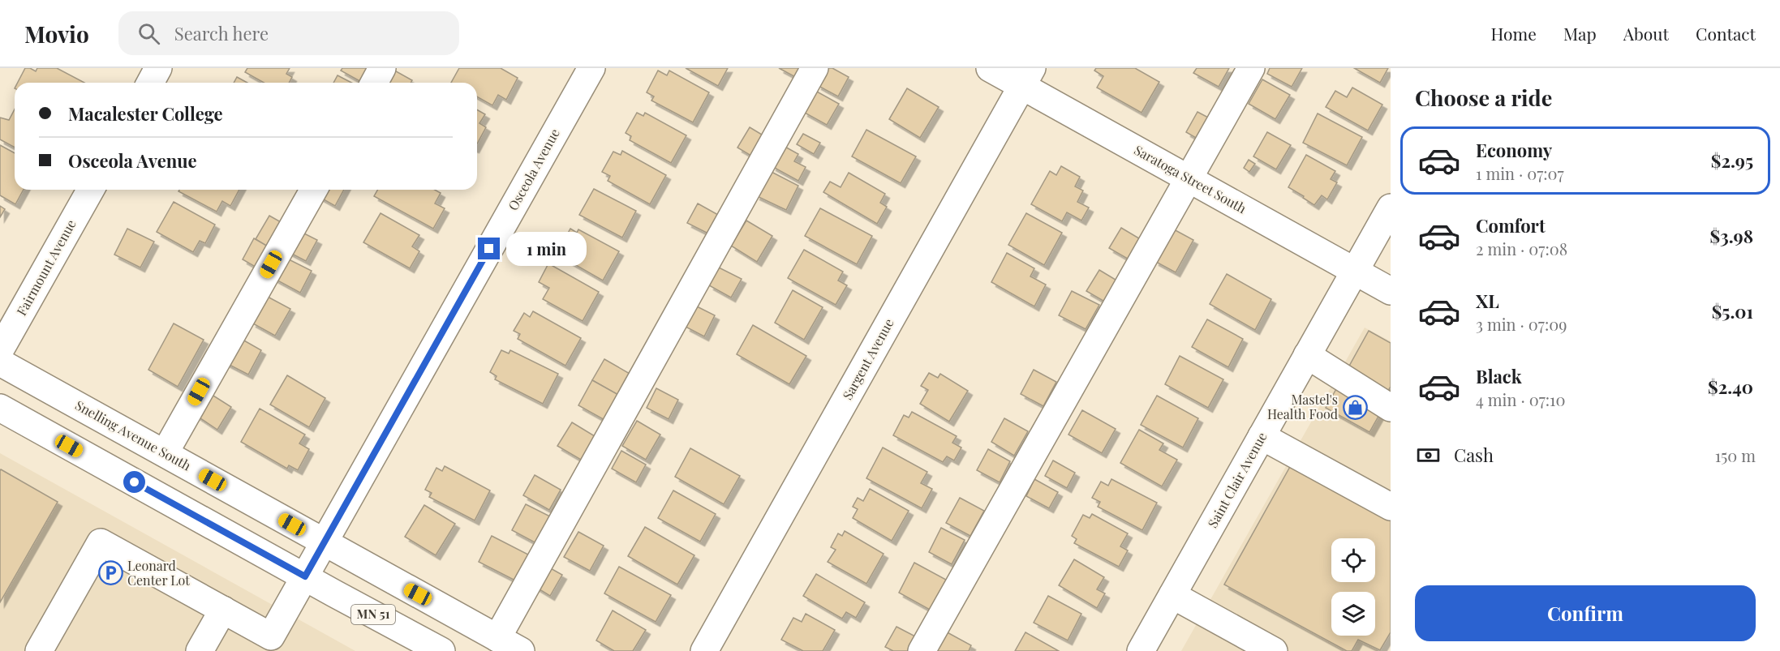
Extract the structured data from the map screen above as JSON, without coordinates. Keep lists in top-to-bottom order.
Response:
{
  "streets": {
    "street": [
      "Osceola Avenue",
      "Saratoga Street South",
      "Fairmount Avenue",
      "Sargent Avenue",
      "Snelling Avenue South",
      "Saint Clair Avenue",
      "MN 51"
    ]
  },
  "crossings": [
    ["Osceola Avenue", "Snelling Avenue South"],
    ["Osceola Avenue", "MN 51"],
    ["Saratoga Street South", "Sargent Avenue"],
    ["Saratoga Street South", "Saint Clair Avenue"]
  ],
  "places": {
    "shop": ["Mastel's Health Food"],
    "parking": ["Leonard Center Lot"]
  },
  "page": {
    "header": "Movio",
    "search": "Search here",
    "nav": [
      "Home",
      "Map",
      "About",
      "Contact"
    ],
    "heading": "Choose a ride",
    "banner": ["Macalester College", "Osceola Avenue"],
    "list": [
      {
        "name": "Economy",
        "note": "1 min · 07:07",
        "value": "$2.95"
      },
      {
        "name": "Comfort",
        "note": "2 min · 07:08",
        "value": "$3.98"
      },
      {
        "name": "XL",
        "note": "3 min · 07:09",
        "value": "$5.01"
      },
      {
        "name": "Black",
        "note": "4 min · 07:10",
        "value": "$2.40"
      }
    ],
    "bubble": "1 min",
    "pay": ["Cash", "150 m"],
    "buttons": "Confirm"
  }
}
